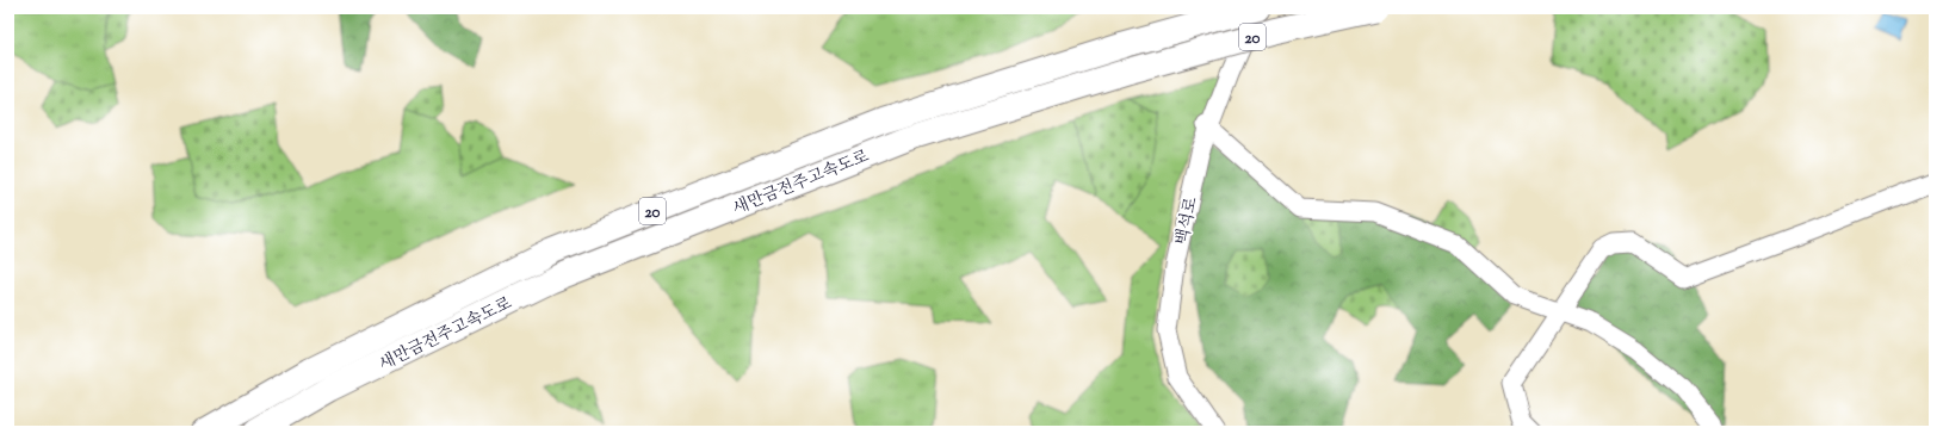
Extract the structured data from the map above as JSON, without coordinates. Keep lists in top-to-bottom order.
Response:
{
  "streets": {
    "highway": ["20", "새만금전주고속도로"],
    "street": ["백석로"]
  },
  "crossings": [
    ["새만금전주고속도로", "백석로"]
  ]
}
